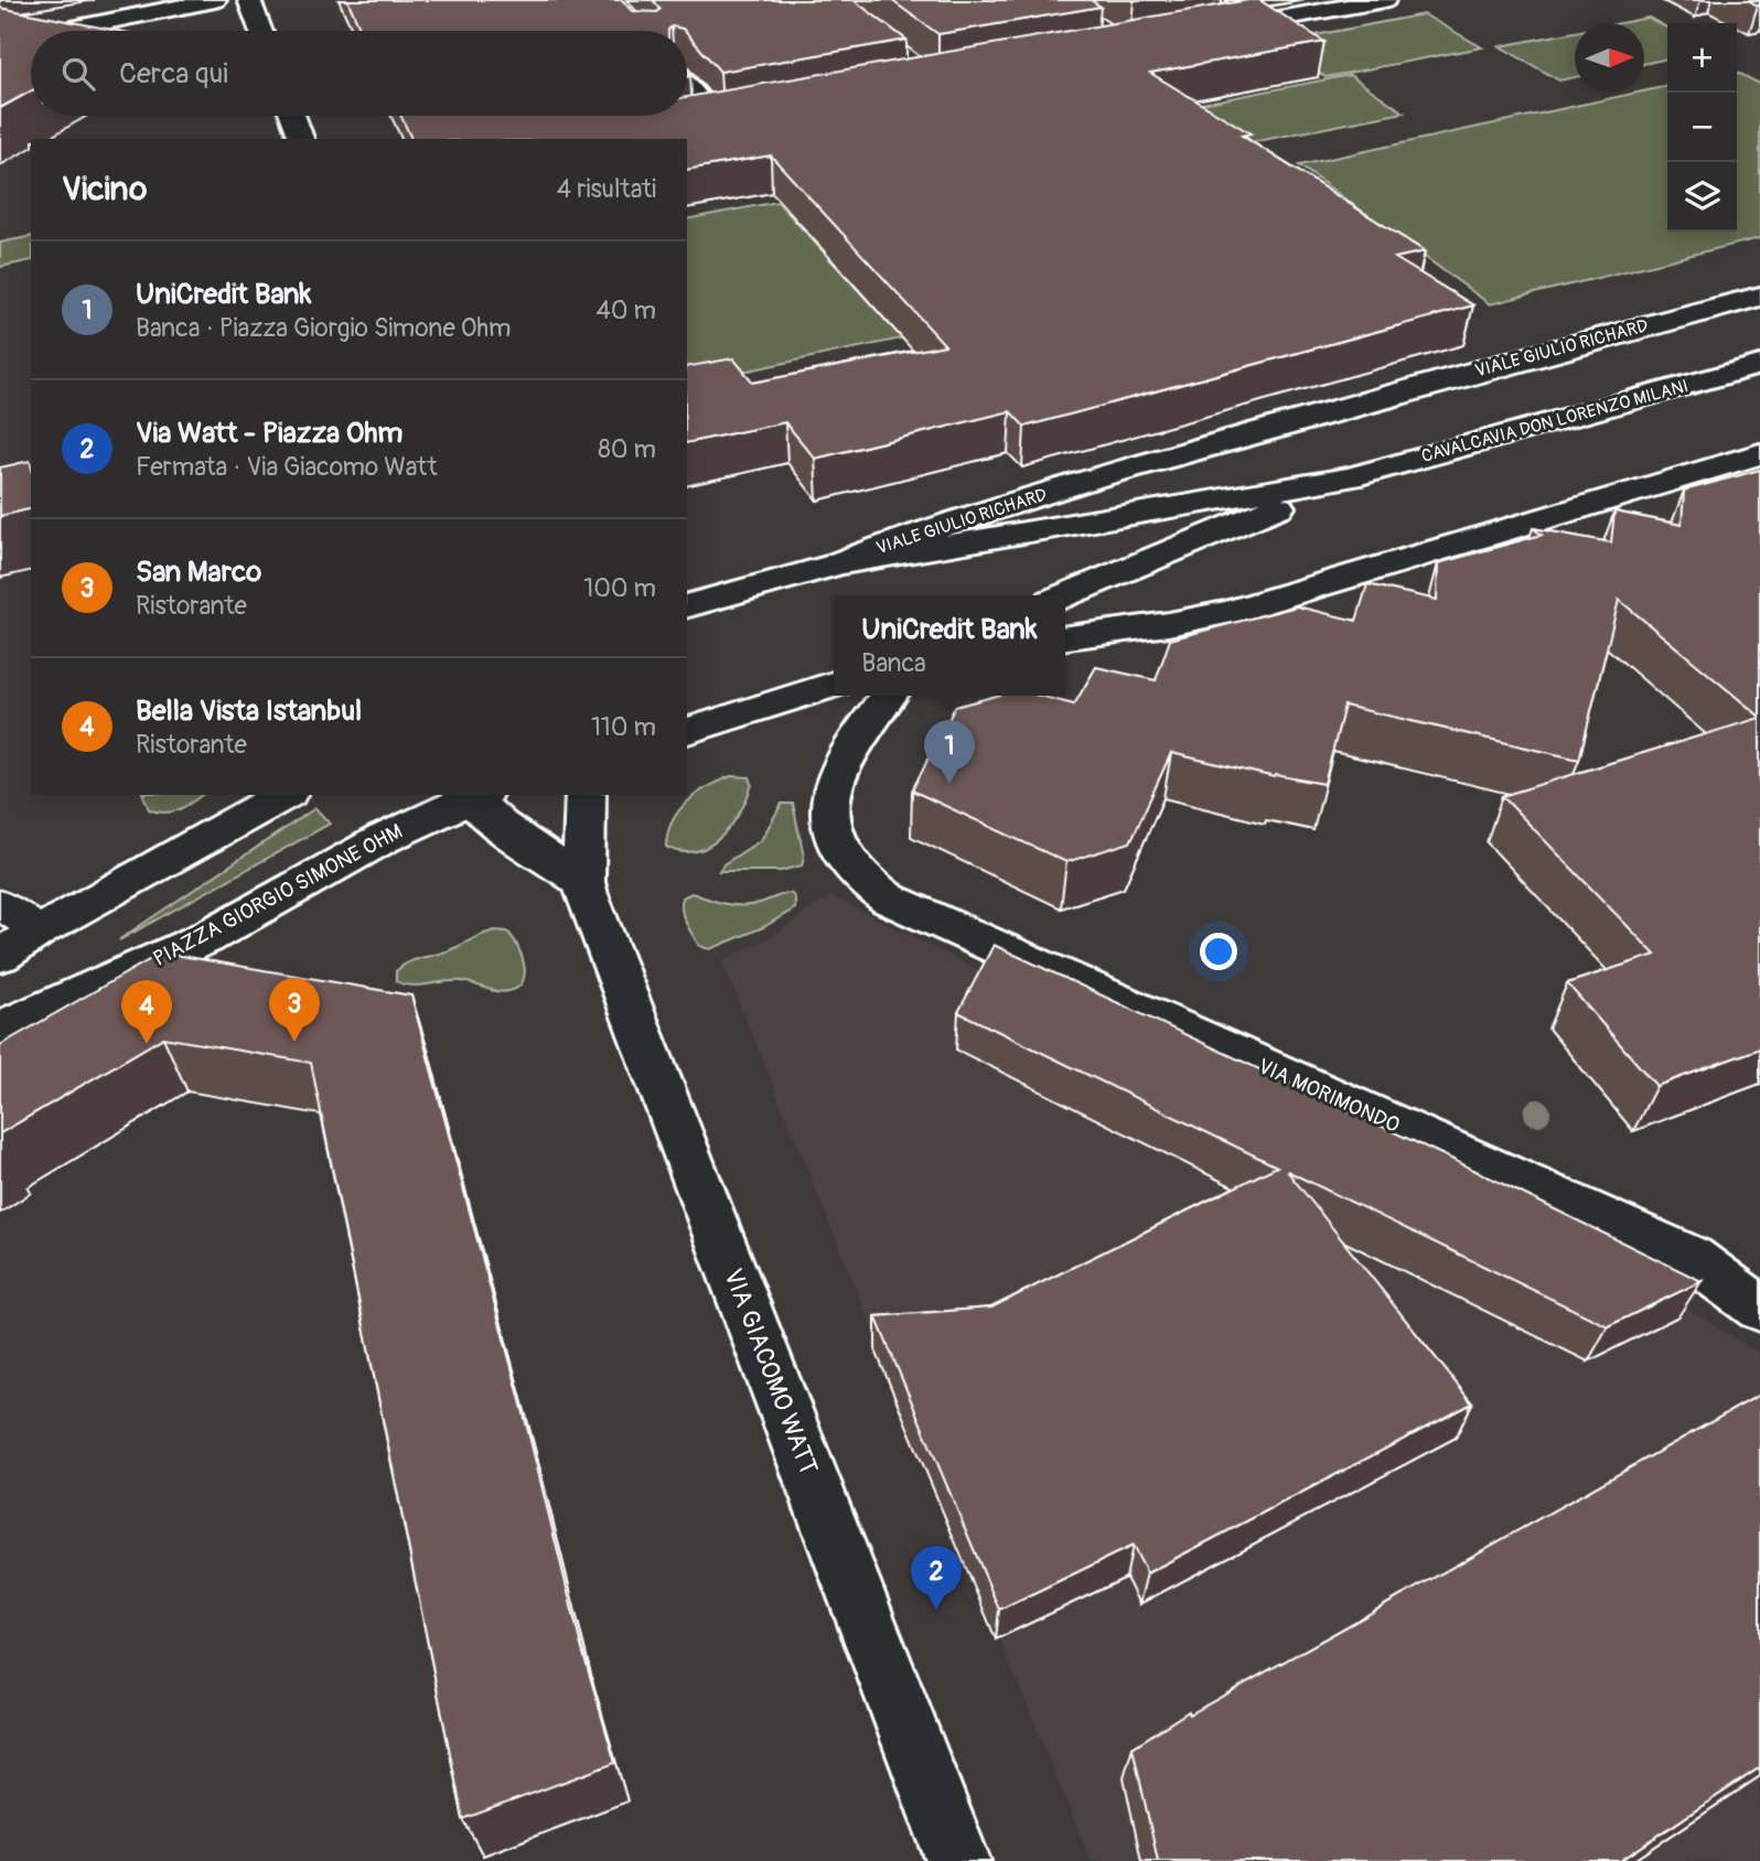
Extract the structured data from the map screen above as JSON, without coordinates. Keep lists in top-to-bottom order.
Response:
{
  "streets": {
    "street": [
      "VIALE GIULIO RICHARD",
      "CAVALCAVIA DON LORENZO MILANI",
      "PIAZZA GIORGIO SIMONE OHM",
      "VIA MORIMONDO",
      "VIA GIACOMO WATT"
    ]
  },
  "crossings": [
    ["VIALE GIULIO RICHARD", "CAVALCAVIA DON LORENZO MILANI"],
    ["PIAZZA GIORGIO SIMONE OHM", "VIA GIACOMO WATT"]
  ],
  "north": "right",
  "page": {
    "map_buttons": ["+", "−"],
    "search": "Cerca qui",
    "heading": ["Vicino", "4 risultati"],
    "list": [
      {
        "mark": "1",
        "name": "UniCredit Bank",
        "note": "Banca · Piazza Giorgio Simone Ohm",
        "value": "40 m"
      },
      {
        "mark": "2",
        "name": "Via Watt - Piazza Ohm",
        "note": "Fermata · Via Giacomo Watt",
        "value": "80 m"
      },
      {
        "mark": "3",
        "name": "San Marco",
        "note": "Ristorante",
        "value": "100 m"
      },
      {
        "mark": "4",
        "name": "Bella Vista Istanbul",
        "note": "Ristorante",
        "value": "110 m"
      }
    ],
    "popup": ["UniCredit Bank", "Banca"],
    "pins": [
      "1",
      "3",
      "4",
      "2"
    ]
  }
}
